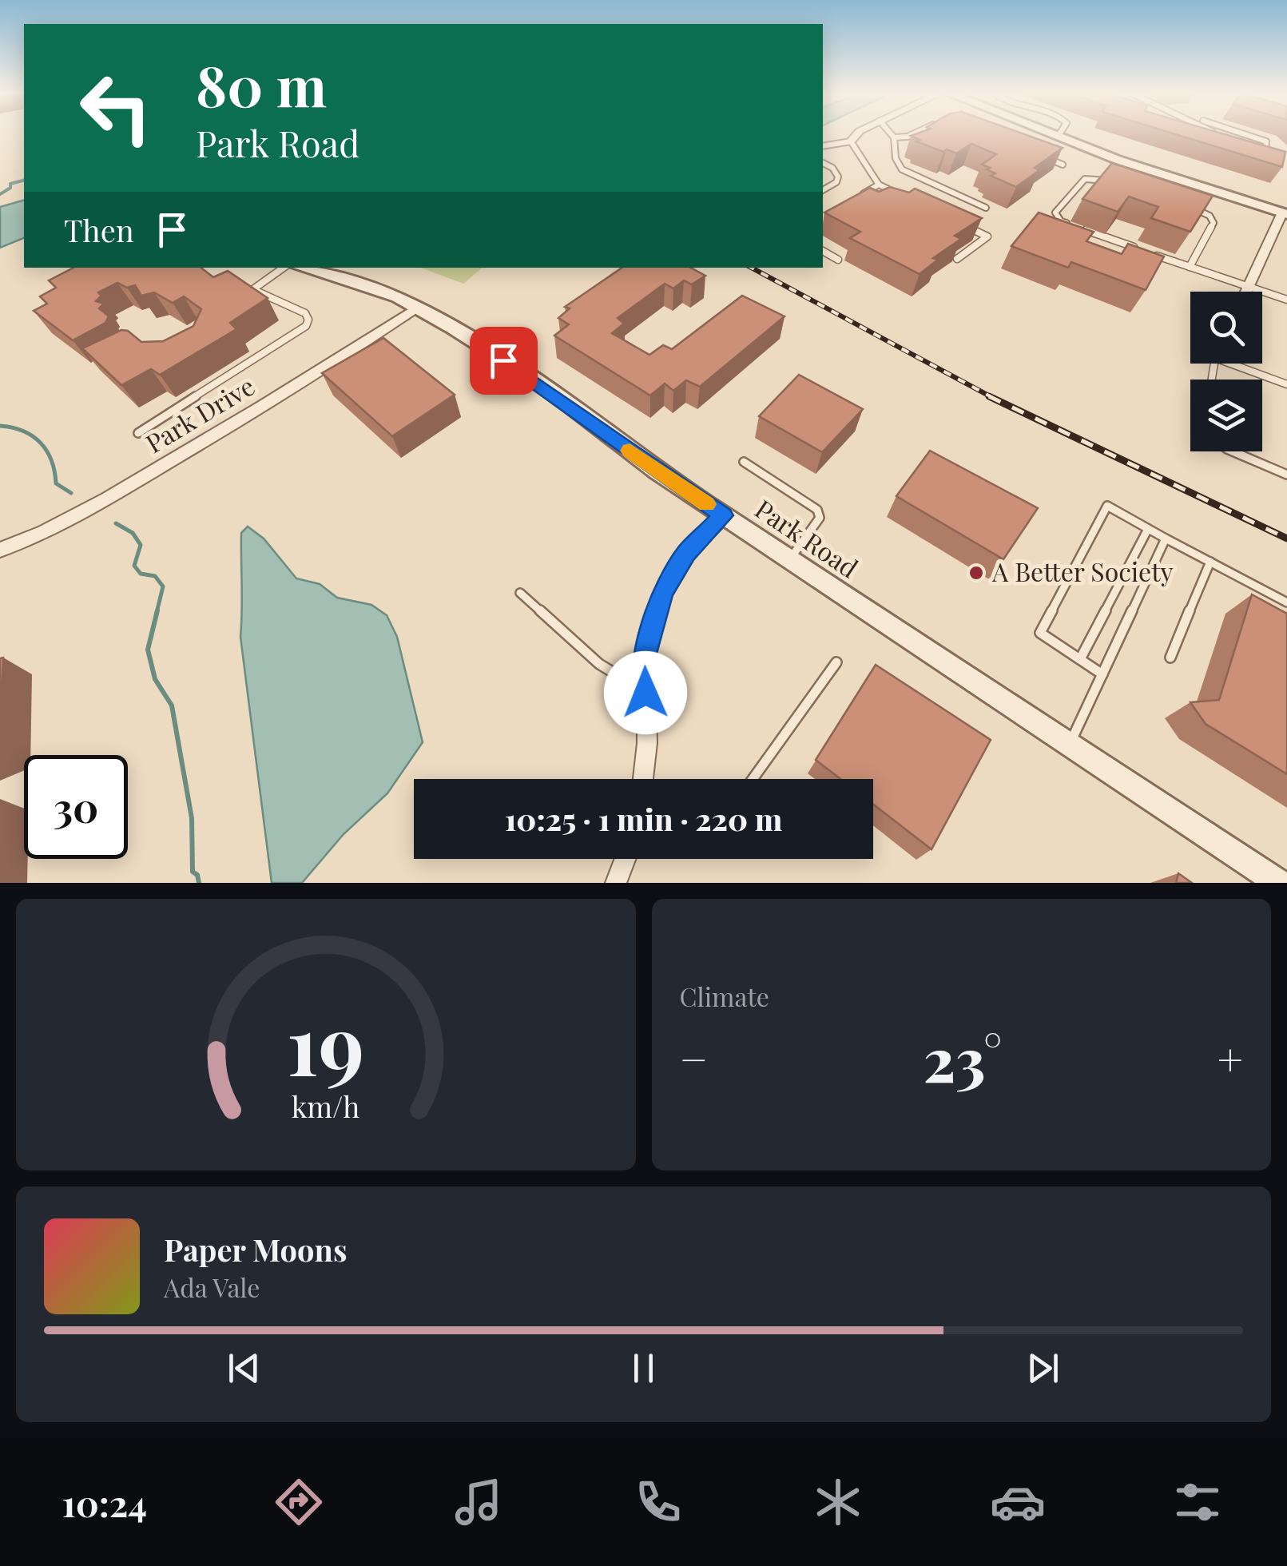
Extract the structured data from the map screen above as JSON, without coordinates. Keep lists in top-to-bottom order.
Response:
{
  "streets": {
    "street": ["Park Drive", "Park Road"]
  },
  "crossings": [
    ["Park Drive", "Park Road"]
  ],
  "places": ["A Better Society"],
  "page": {
    "turn": ["80 m", "Park Road"],
    "then": "Then",
    "limit": "30",
    "trip": "10:25 · 1 min · 220 m",
    "tile": "Climate",
    "heat": ["−", "23°", "+"],
    "song": ["Paper Moons", "Ada Vale"],
    "tabs": "10:24",
    "gauge": ["19", "km/h"]
  }
}
